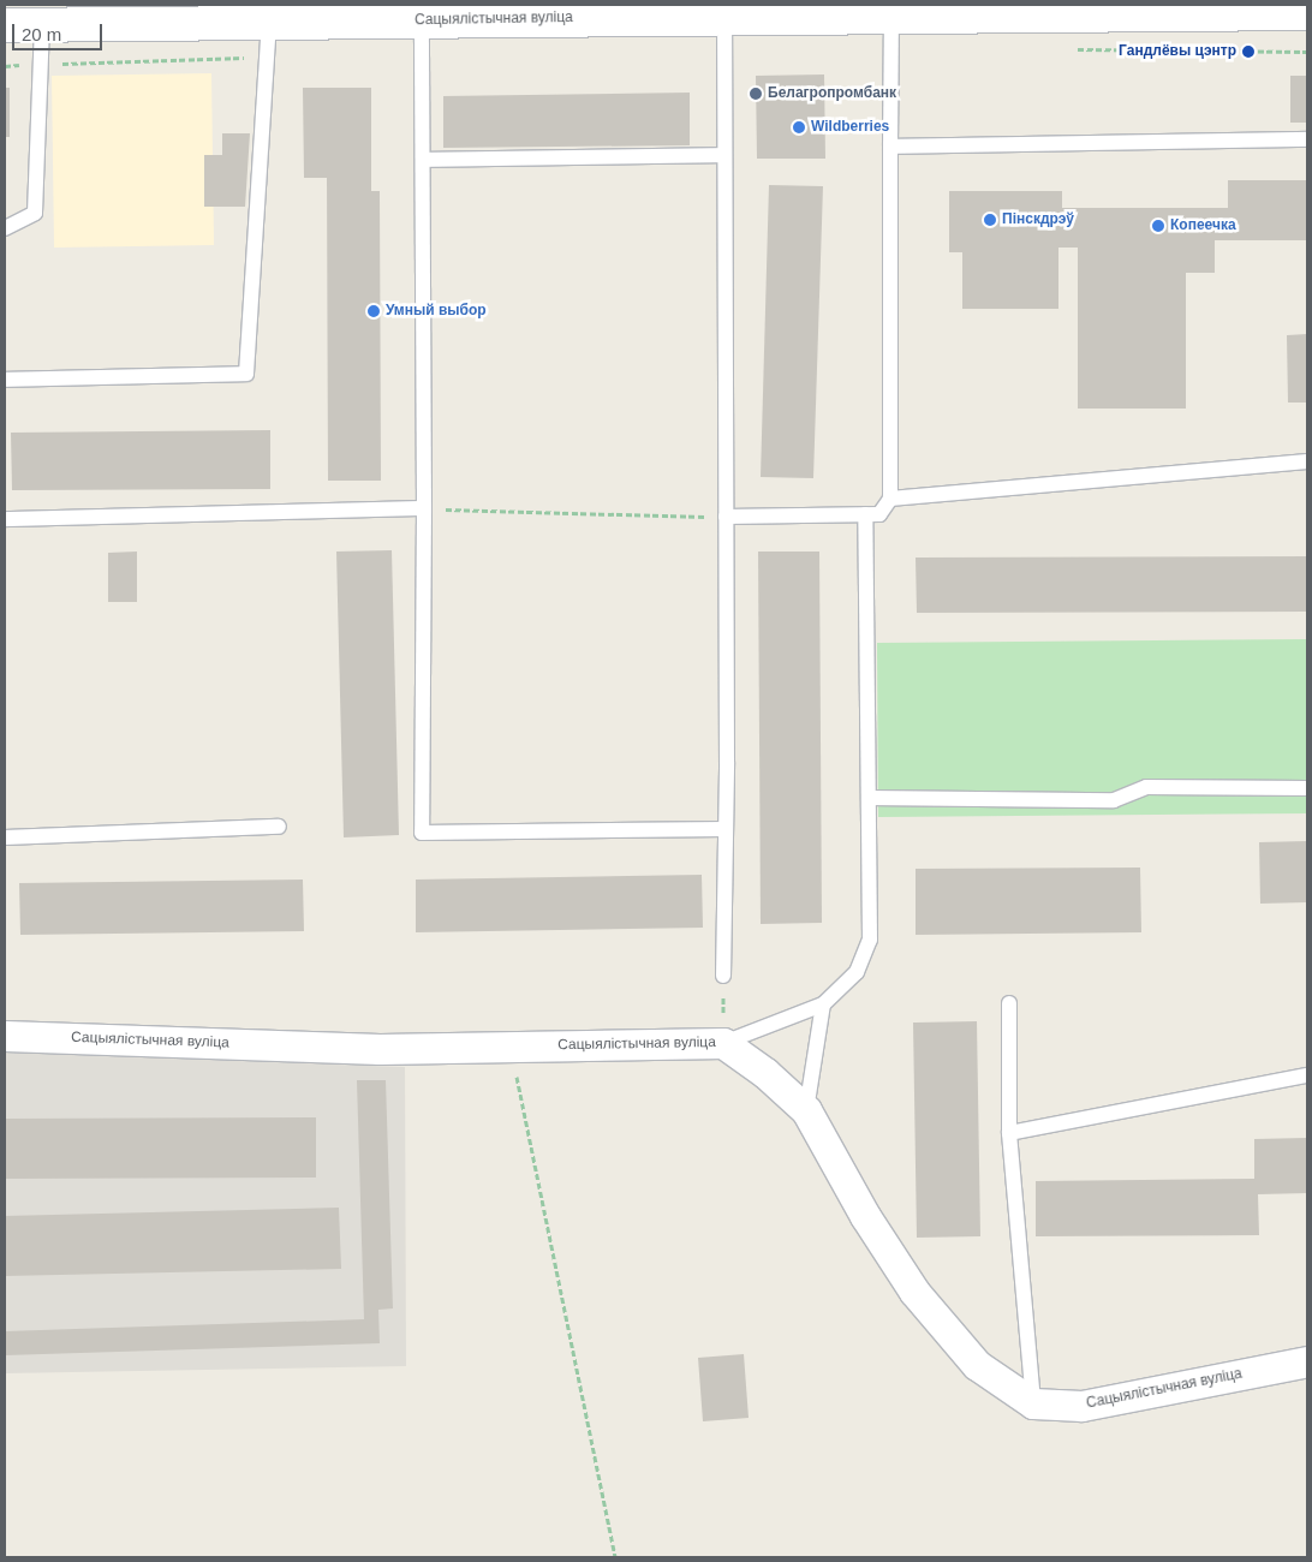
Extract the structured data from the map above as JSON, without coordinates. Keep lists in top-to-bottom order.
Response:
{
  "streets": {
    "main road": ["Сацыялістычная вуліца"]
  },
  "places": [
    "Гандлёвы цэнтр",
    "Белагропромбанк",
    "Wildberries",
    "Пінскдрэў",
    "Копеечка",
    "Умный выбор"
  ],
  "scale_bar": "20 m"
}
